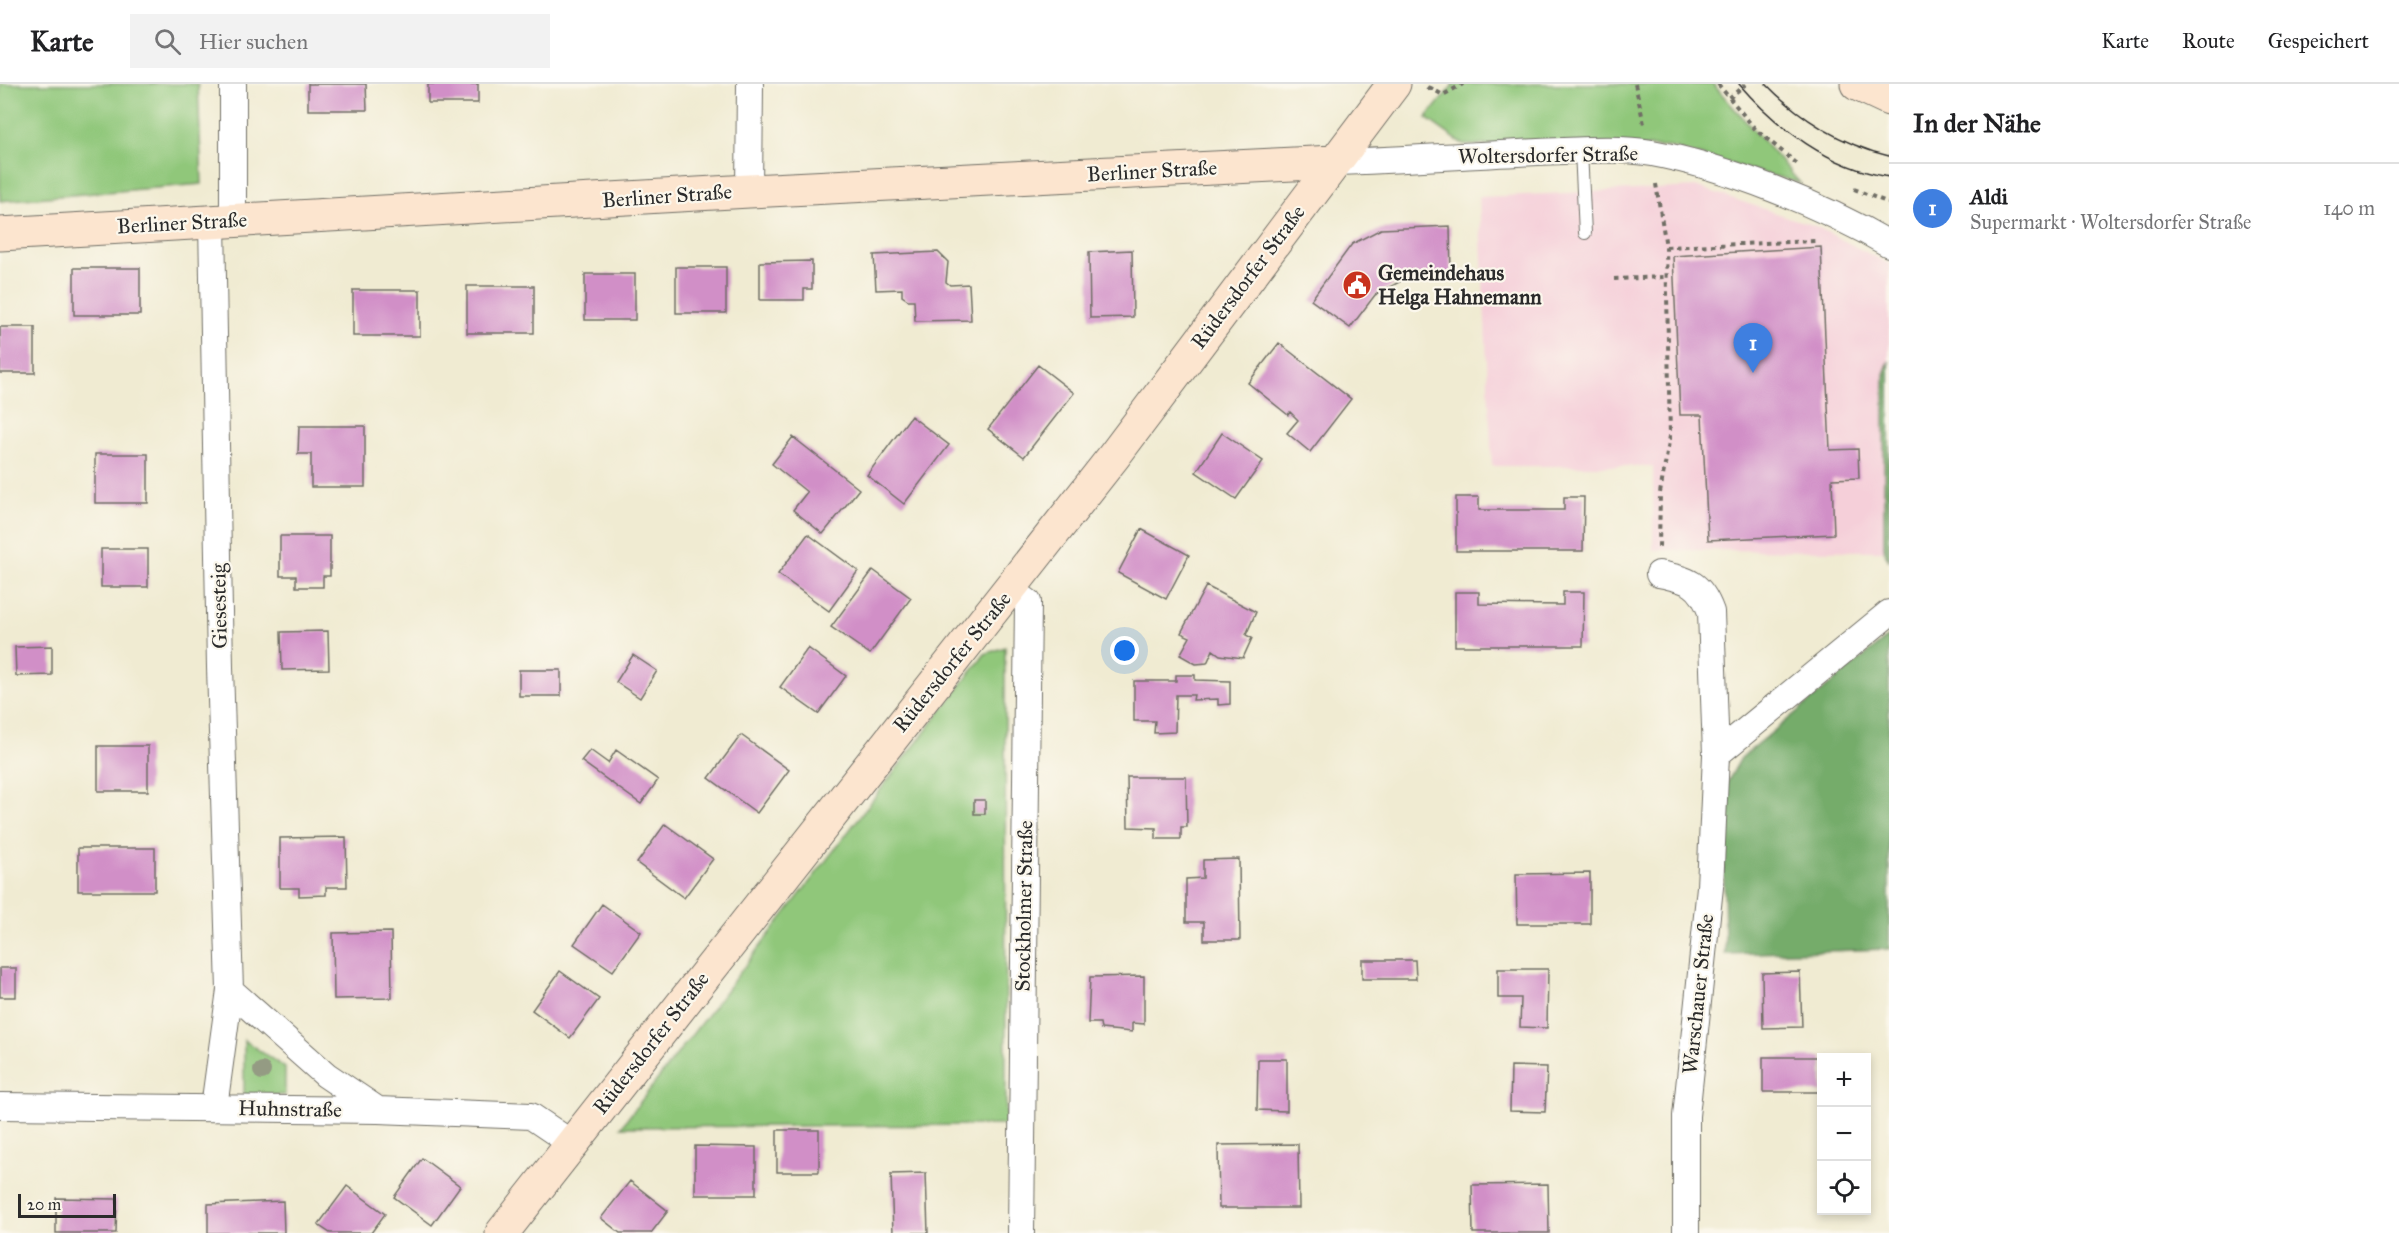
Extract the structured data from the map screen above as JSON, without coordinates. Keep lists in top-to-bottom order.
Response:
{
  "streets": {
    "street": [
      "Woltersdorfer Straße",
      "Berliner Straße",
      "Rüdersdorfer Straße",
      "Giesesteig",
      "Stockholmer Straße",
      "Warschauer Straße",
      "Huhnstraße"
    ]
  },
  "crossings": [
    ["Woltersdorfer Straße", "Berliner Straße"],
    ["Woltersdorfer Straße", "Rüdersdorfer Straße"],
    ["Berliner Straße", "Rüdersdorfer Straße"],
    ["Berliner Straße", "Giesesteig"],
    ["Rüdersdorfer Straße", "Stockholmer Straße"],
    ["Rüdersdorfer Straße", "Huhnstraße"],
    ["Giesesteig", "Huhnstraße"]
  ],
  "places": {
    "public building": ["Gemeindehaus Helga Hahnemann"]
  },
  "scale_bar": "20 m",
  "page": {
    "header": "Karte",
    "search": "Hier suchen",
    "nav": ["Karte", "Route", "Gespeichert"],
    "heading": "In der Nähe",
    "list": [
      {
        "mark": "1",
        "name": "Aldi",
        "note": "Supermarkt · Woltersdorfer Straße",
        "value": "140 m"
      }
    ],
    "pins": "1",
    "map_buttons": ["+", "−"],
    "scale": "20 m"
  }
}
